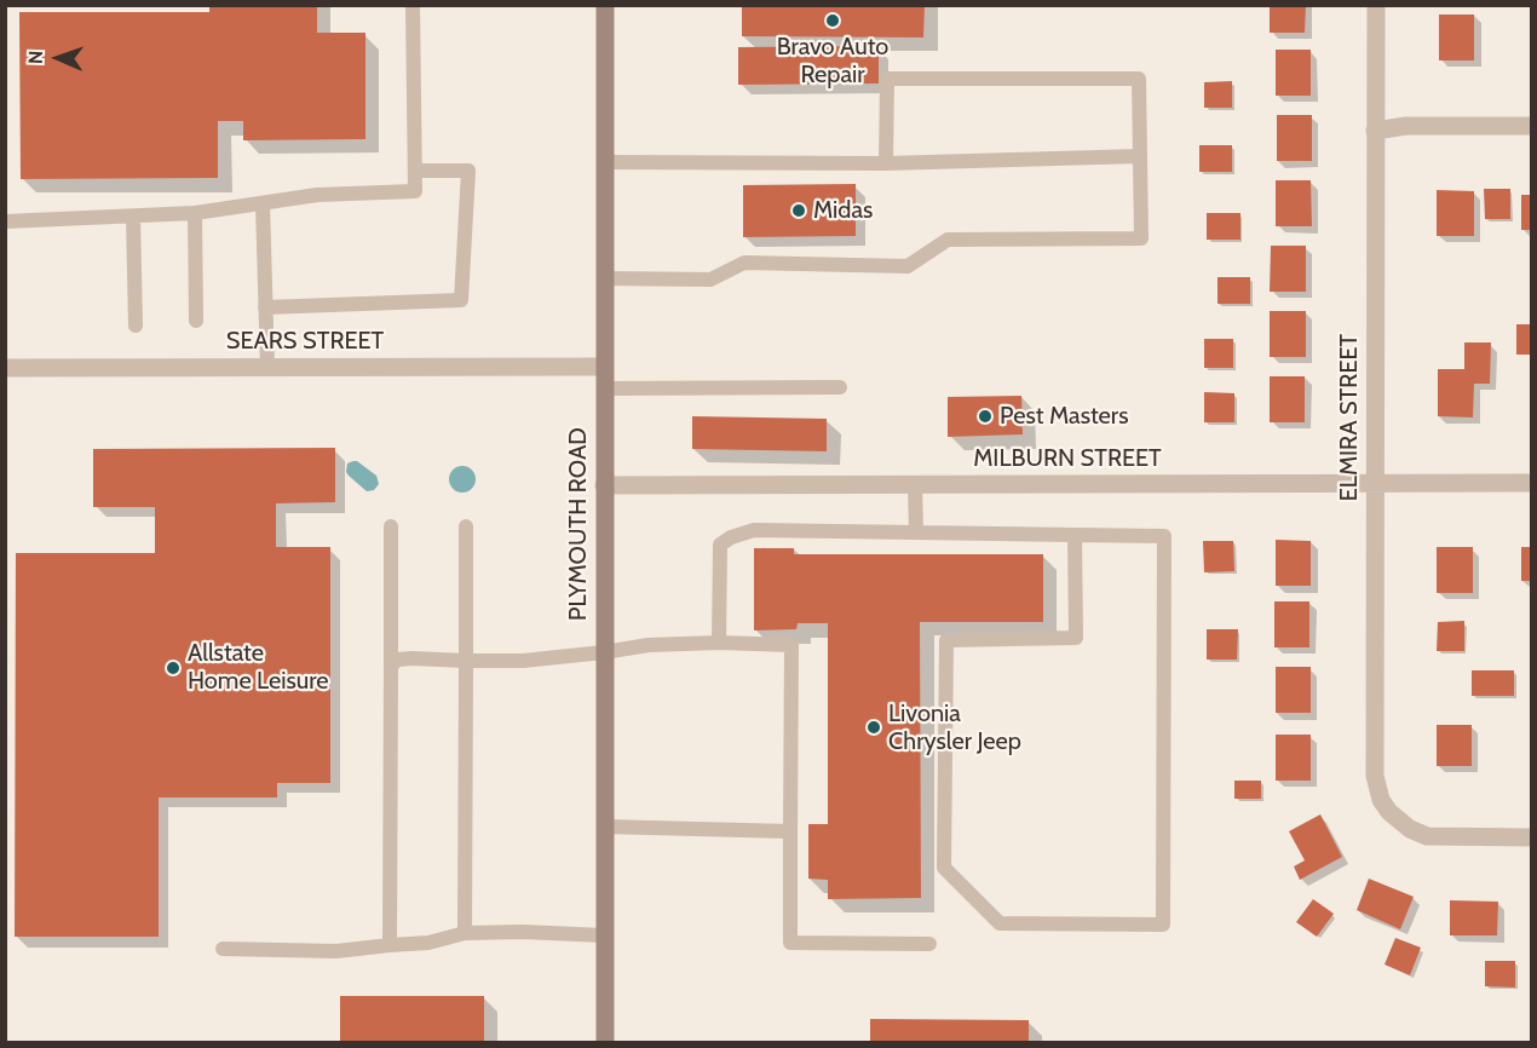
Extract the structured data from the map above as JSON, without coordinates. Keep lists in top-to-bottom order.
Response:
{
  "streets": {
    "main road": ["PLYMOUTH ROAD"],
    "street": ["SEARS STREET", "ELMIRA STREET", "MILBURN STREET"]
  },
  "crossings": [
    ["SEARS STREET", "PLYMOUTH ROAD"],
    ["ELMIRA STREET", "MILBURN STREET"],
    ["MILBURN STREET", "PLYMOUTH ROAD"]
  ],
  "places": [
    "Bravo Auto Repair",
    "Midas",
    "Pest Masters",
    "Allstate Home Leisure",
    "Livonia Chrysler Jeep"
  ],
  "north": "left"
}
